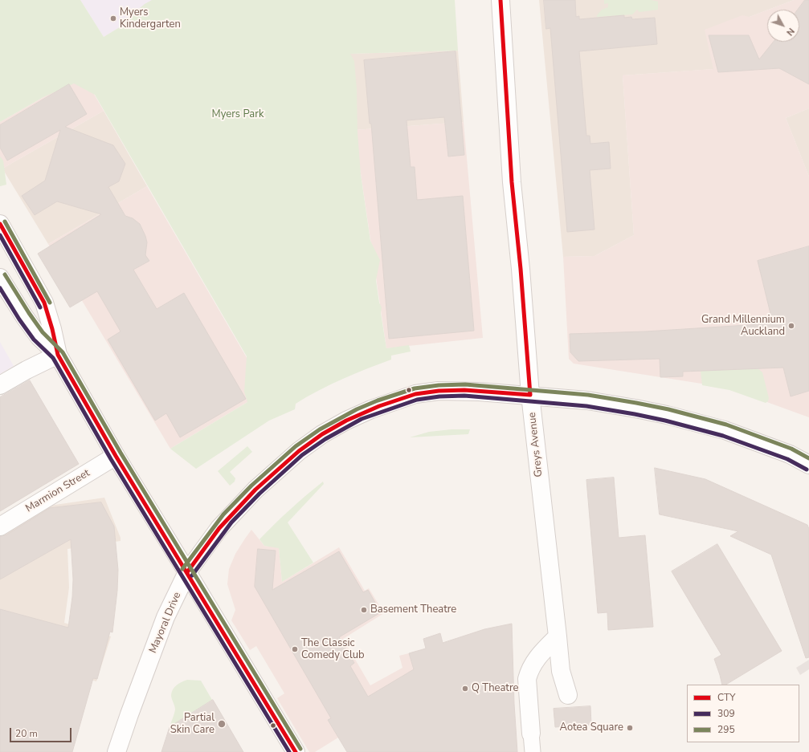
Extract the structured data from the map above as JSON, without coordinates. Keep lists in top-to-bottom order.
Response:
{
  "streets": {
    "main road": ["Greys Avenue", "Marmion Street", "Mayoral Drive"]
  },
  "crossings": [
    ["Greys Avenue", "Mayoral Drive"]
  ],
  "parks": ["Myers Park"],
  "places": [
    "Myers Kindergarten",
    "Grand Millennium Auckland",
    "Basement Theatre",
    "The Classic Comedy Club",
    "Q Theatre",
    "Partial Skin Care",
    "Aotea Square"
  ],
  "lines": ["transit line CTY", "transit line 295", "transit line 309"],
  "legend": ["CTY", "309", "295"],
  "scale_bar": "20 m",
  "north": "bottom right"
}
